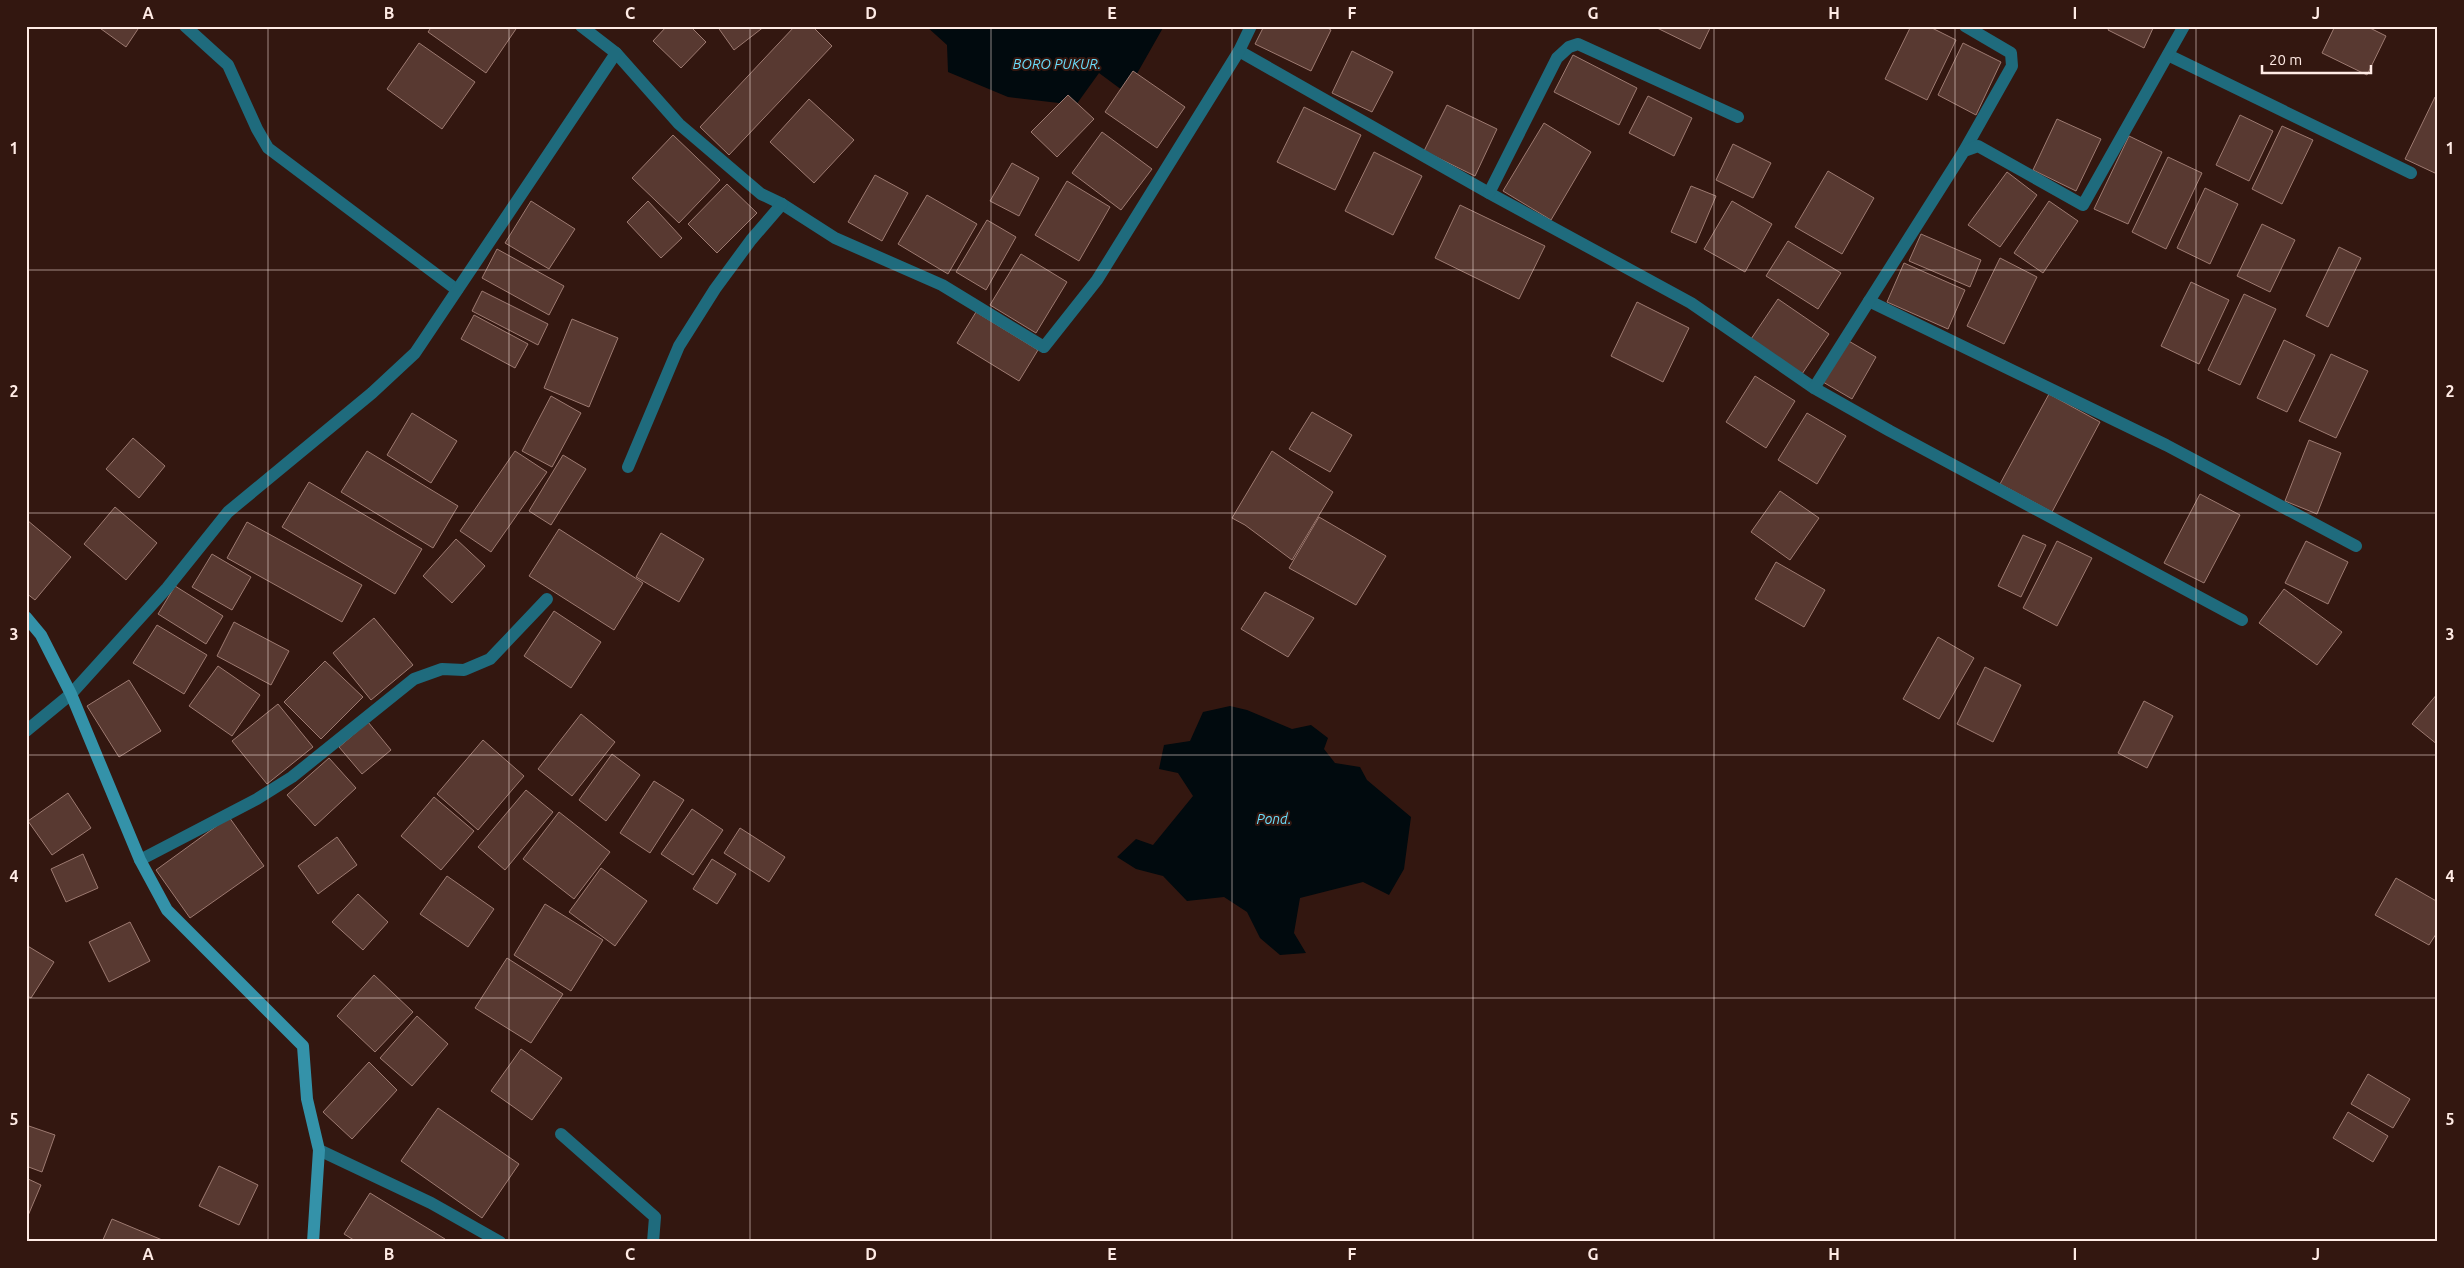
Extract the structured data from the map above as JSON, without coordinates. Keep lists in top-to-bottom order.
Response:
{
  "water": ["BORO PUKUR.", "Pond."],
  "scale_bar": "20 m",
  "grid": {
    "columns": [
      "A",
      "B",
      "C",
      "D",
      "E",
      "F",
      "G",
      "H",
      "I",
      "J"
    ],
    "rows": [
      "1",
      "2",
      "3",
      "4",
      "5"
    ]
  }
}
